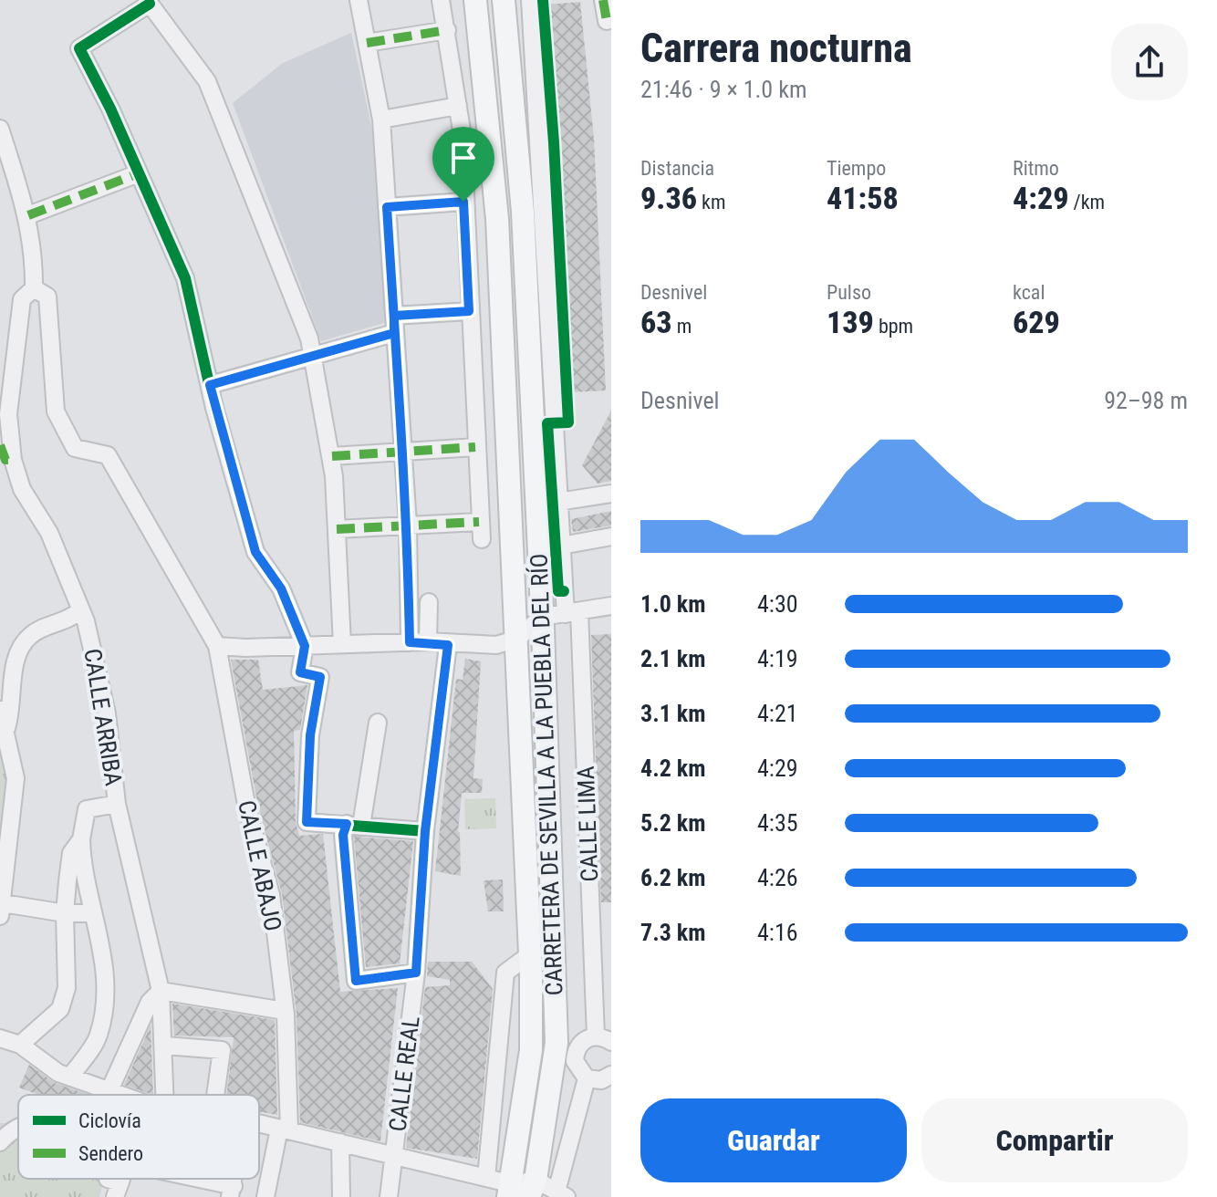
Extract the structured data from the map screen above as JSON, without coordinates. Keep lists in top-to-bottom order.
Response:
{
  "streets": {
    "main road": ["CARRETERA DE SEVILLA A LA PUEBLA DEL RÍO"],
    "street": [
      "CALLE ARRIBA",
      "CALLE LIMA",
      "CALLE ABAJO",
      "CALLE REAL"
    ]
  },
  "crossings": [
    ["CALLE ARRIBA", "CALLE ABAJO"]
  ],
  "legend": ["Ciclovía", "Sendero"],
  "page": {
    "heading": ["Carrera nocturna", "21:46 · 9 × 1.0 km"],
    "stats": [
      ["Distancia", "9.36 km"],
      ["Tiempo", "41:58"],
      ["Ritmo", "4:29 /km"],
      ["Desnivel", "63 m"],
      ["Pulso", "139 bpm"],
      ["kcal", "629"]
    ],
    "chart": ["Desnivel", "92–98 m"],
    "list": [
      {
        "name": "1.0 km",
        "note": "4:30"
      },
      {
        "name": "2.1 km",
        "note": "4:19"
      },
      {
        "name": "3.1 km",
        "note": "4:21"
      },
      {
        "name": "4.2 km",
        "note": "4:29"
      },
      {
        "name": "5.2 km",
        "note": "4:35"
      },
      {
        "name": "6.2 km",
        "note": "4:26"
      },
      {
        "name": "7.3 km",
        "note": "4:16"
      }
    ],
    "buttons": ["Guardar", "Compartir"]
  }
}
